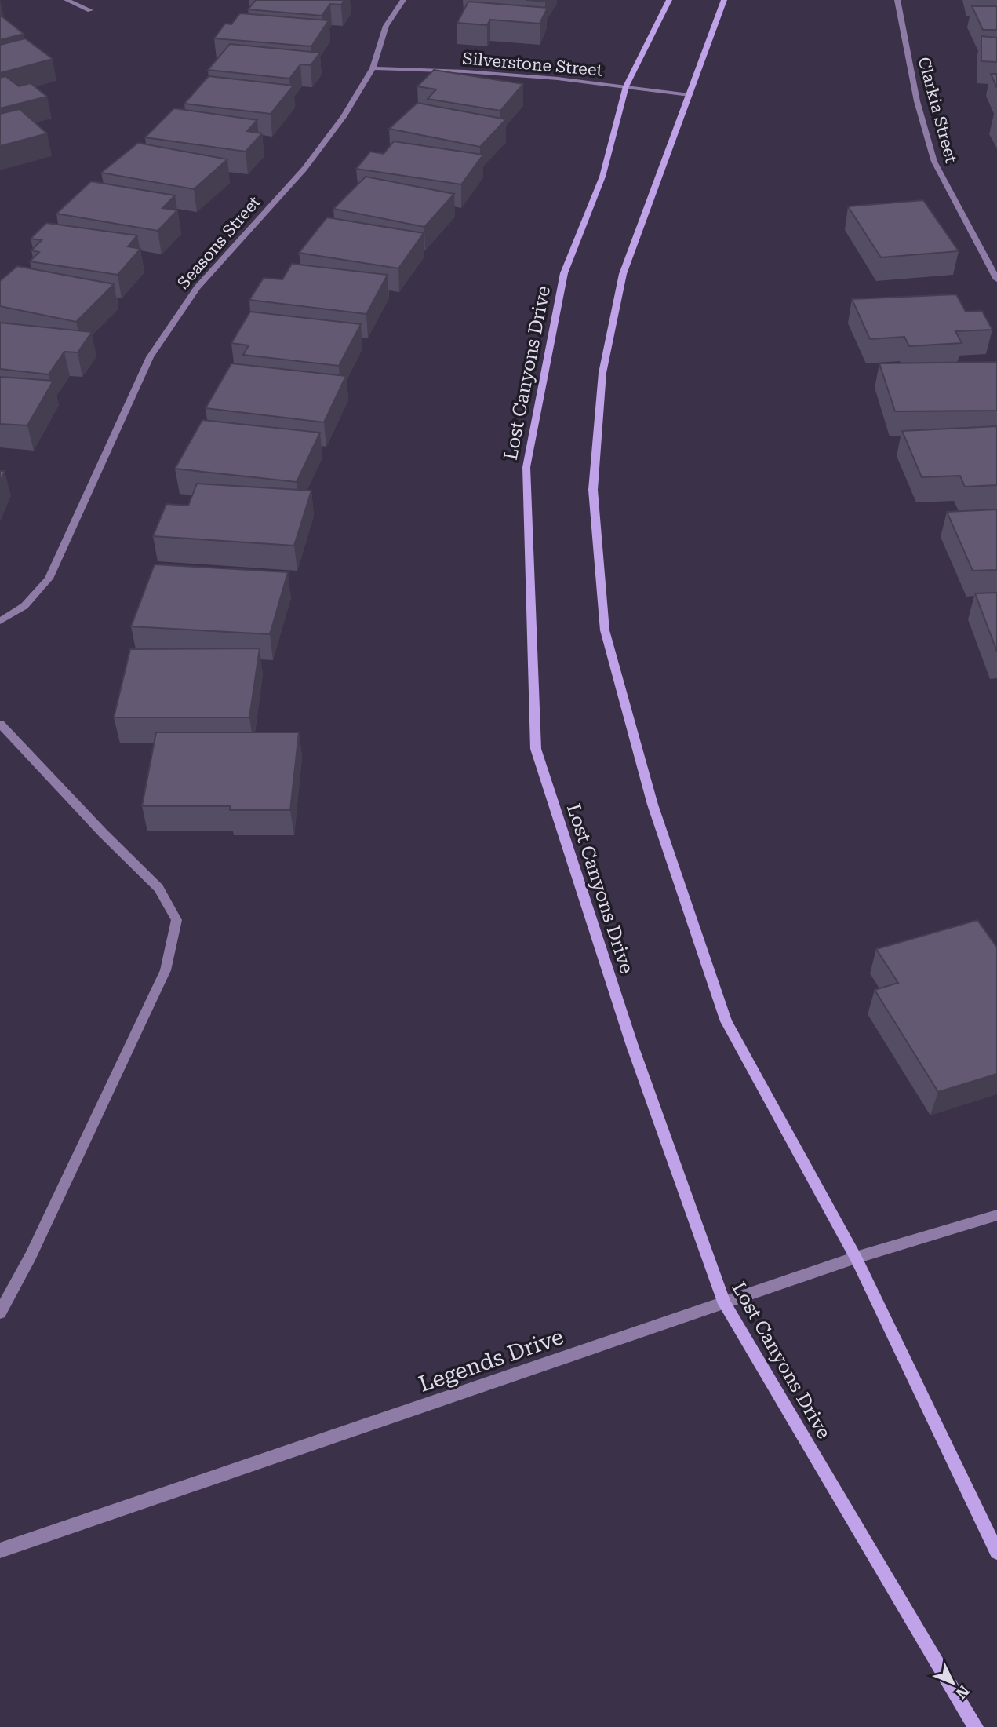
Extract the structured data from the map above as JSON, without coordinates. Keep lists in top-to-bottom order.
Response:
{
  "streets": {
    "street": [
      "Silverstone Street",
      "Clarkia Street",
      "Seasons Street",
      "Lost Canyons Drive",
      "Legends Drive"
    ]
  },
  "crossings": [
    ["Silverstone Street", "Seasons Street"],
    ["Silverstone Street", "Lost Canyons Drive"],
    ["Lost Canyons Drive", "Legends Drive"]
  ],
  "north": "bottom right"
}
